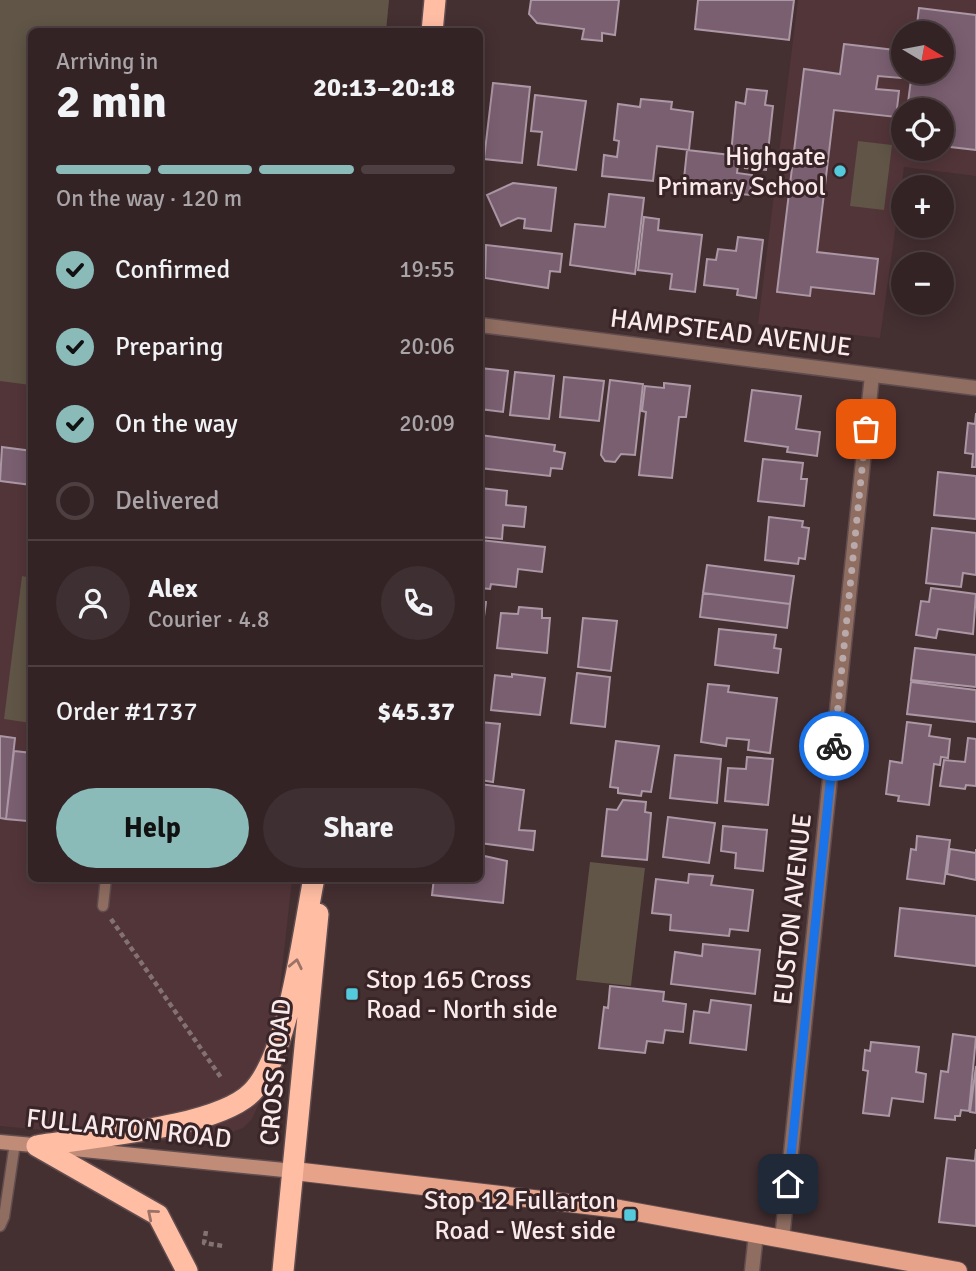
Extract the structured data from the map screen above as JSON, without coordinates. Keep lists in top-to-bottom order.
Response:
{
  "streets": {
    "highway": ["CROSS ROAD"],
    "main road": ["FULLARTON ROAD"],
    "street": ["HAMPSTEAD AVENUE", "EUSTON AVENUE"]
  },
  "crossings": [
    ["HAMPSTEAD AVENUE", "EUSTON AVENUE"],
    ["EUSTON AVENUE", "FULLARTON ROAD"],
    ["CROSS ROAD", "FULLARTON ROAD"]
  ],
  "places": {
    "other": ["Highgate Primary School"],
    "transit": ["Stop 165 Cross Road - North side", "Stop 12 Fullarton Road - West side"]
  },
  "north": "right",
  "page": {
    "map_buttons": ["+", "−"],
    "heading": ["2 min", "Arriving in", "20:13–20:18"],
    "panel": [
      "Alex",
      "Courier · 4.8",
      "Order #1737",
      "$45.37"
    ],
    "bar": "On the way · 120 m",
    "list": [
      ["Confirmed", "19:55"],
      ["Preparing", "20:06"],
      ["On the way", "20:09"],
      "Delivered"
    ],
    "buttons": ["Help", "Share"]
  }
}
